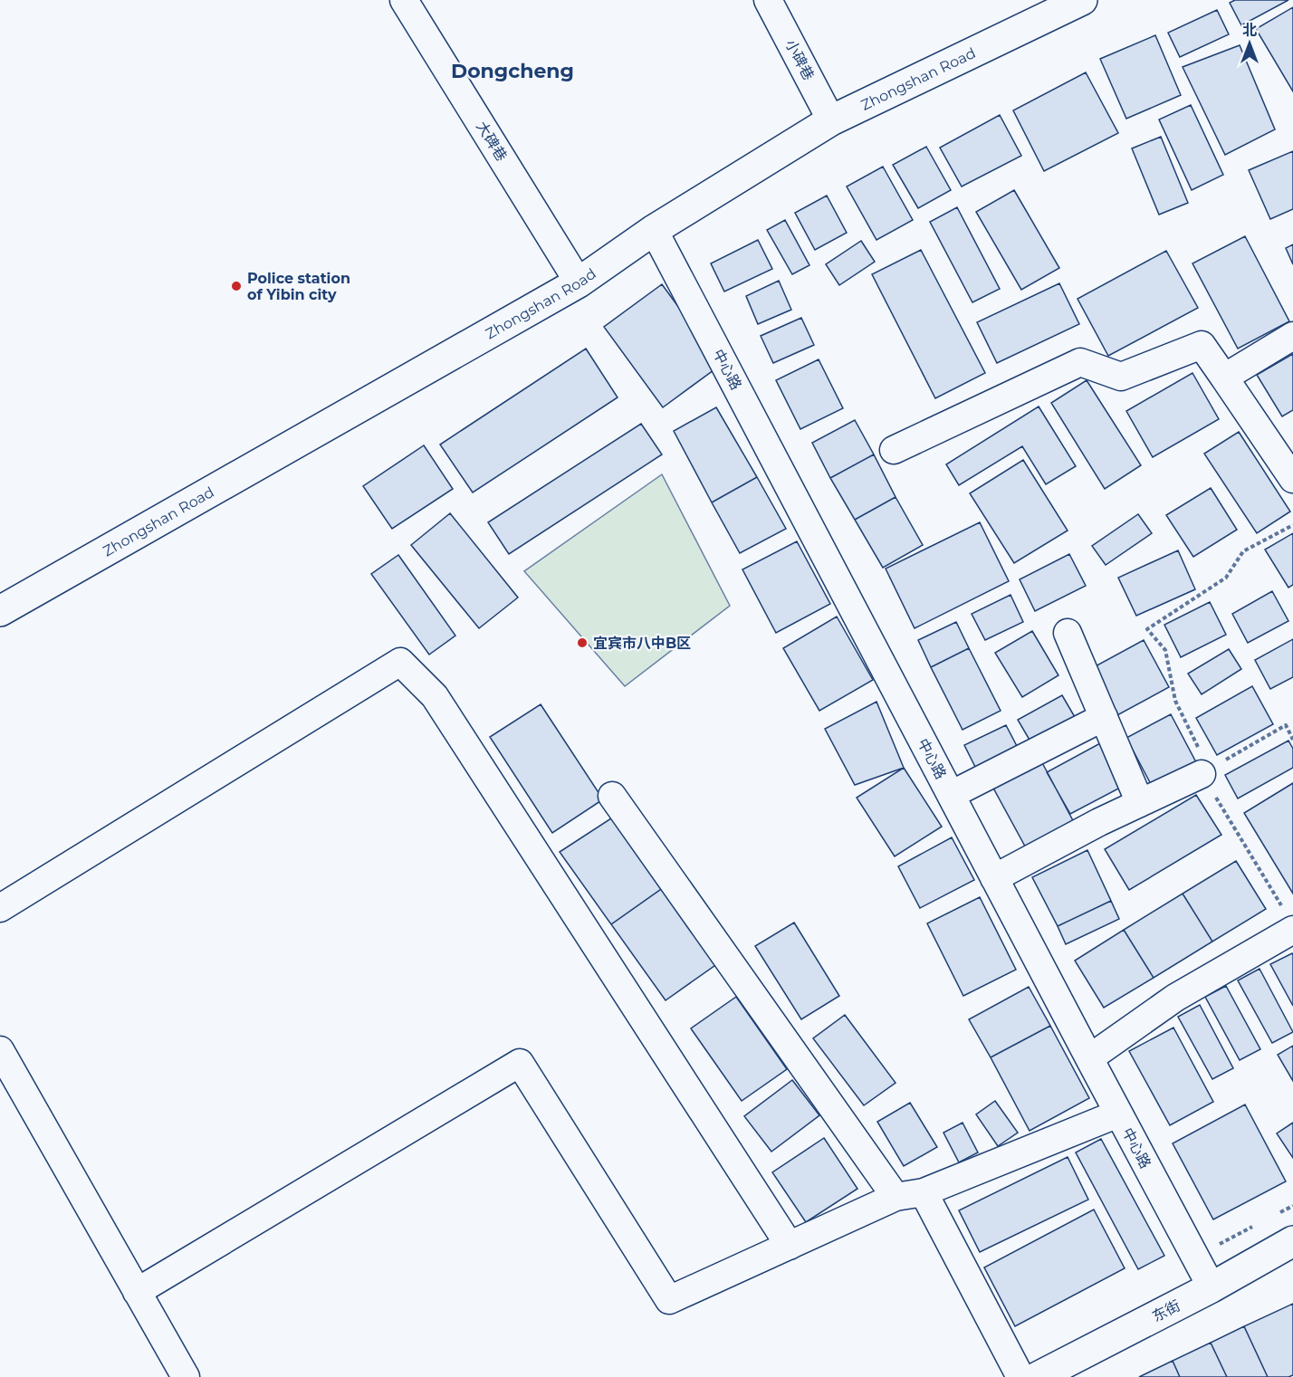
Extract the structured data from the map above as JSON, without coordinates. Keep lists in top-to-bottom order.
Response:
{
  "streets": {
    "main road": ["Zhongshan Road", "东街"],
    "street": ["小碑巷", "大碑巷", "中心路"]
  },
  "crossings": [
    ["小碑巷", "Zhongshan Road"],
    ["Zhongshan Road", "大碑巷"],
    ["Zhongshan Road", "中心路"],
    ["中心路", "东街"]
  ],
  "districts": ["Dongcheng"],
  "places": ["Police station of Yibin city", "宜宾市八中B区"],
  "north": "top"
}
